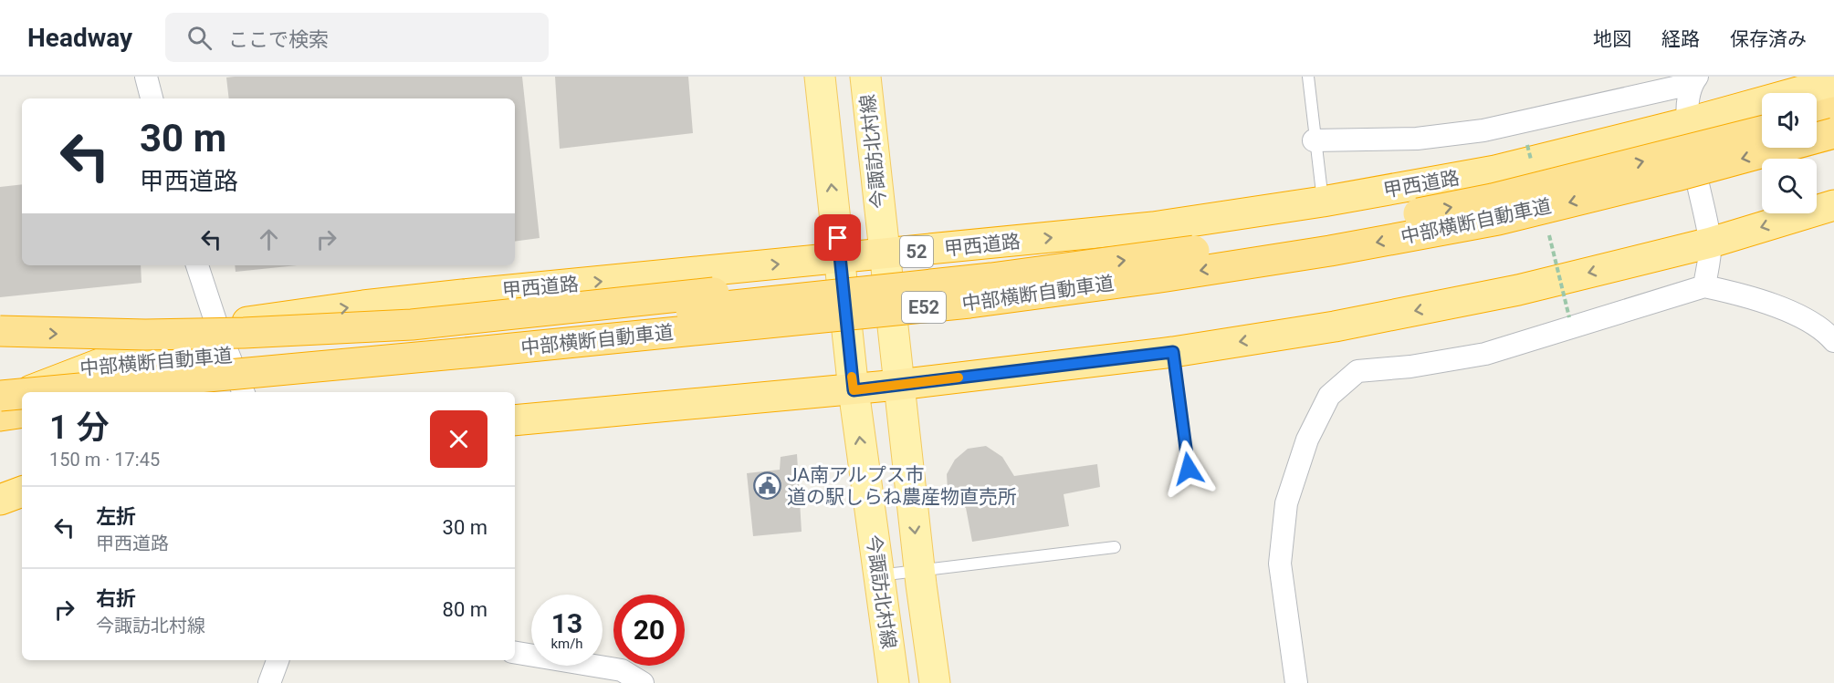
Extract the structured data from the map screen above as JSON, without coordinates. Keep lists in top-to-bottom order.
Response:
{
  "streets": {
    "highway": [
      "甲西道路",
      "中部横断自動車道",
      "52",
      "E52"
    ],
    "main road": ["今諏訪北村線"]
  },
  "crossings": [
    ["今諏訪北村線", "甲西道路"]
  ],
  "places": {
    "public building": ["JA南アルプス市 道の駅しらね農産物直売所"]
  },
  "page": {
    "header": "Headway",
    "search": "ここで検索",
    "nav": ["地図", "経路", "保存済み"],
    "turn": ["30 m", "甲西道路"],
    "heading": ["1 分", "150 m · 17:45"],
    "list": [
      {
        "name": "左折",
        "note": "甲西道路",
        "value": "30 m"
      },
      {
        "name": "右折",
        "note": "今諏訪北村線",
        "value": "80 m"
      }
    ],
    "speed": "13 km/h",
    "limit": "20"
  }
}
